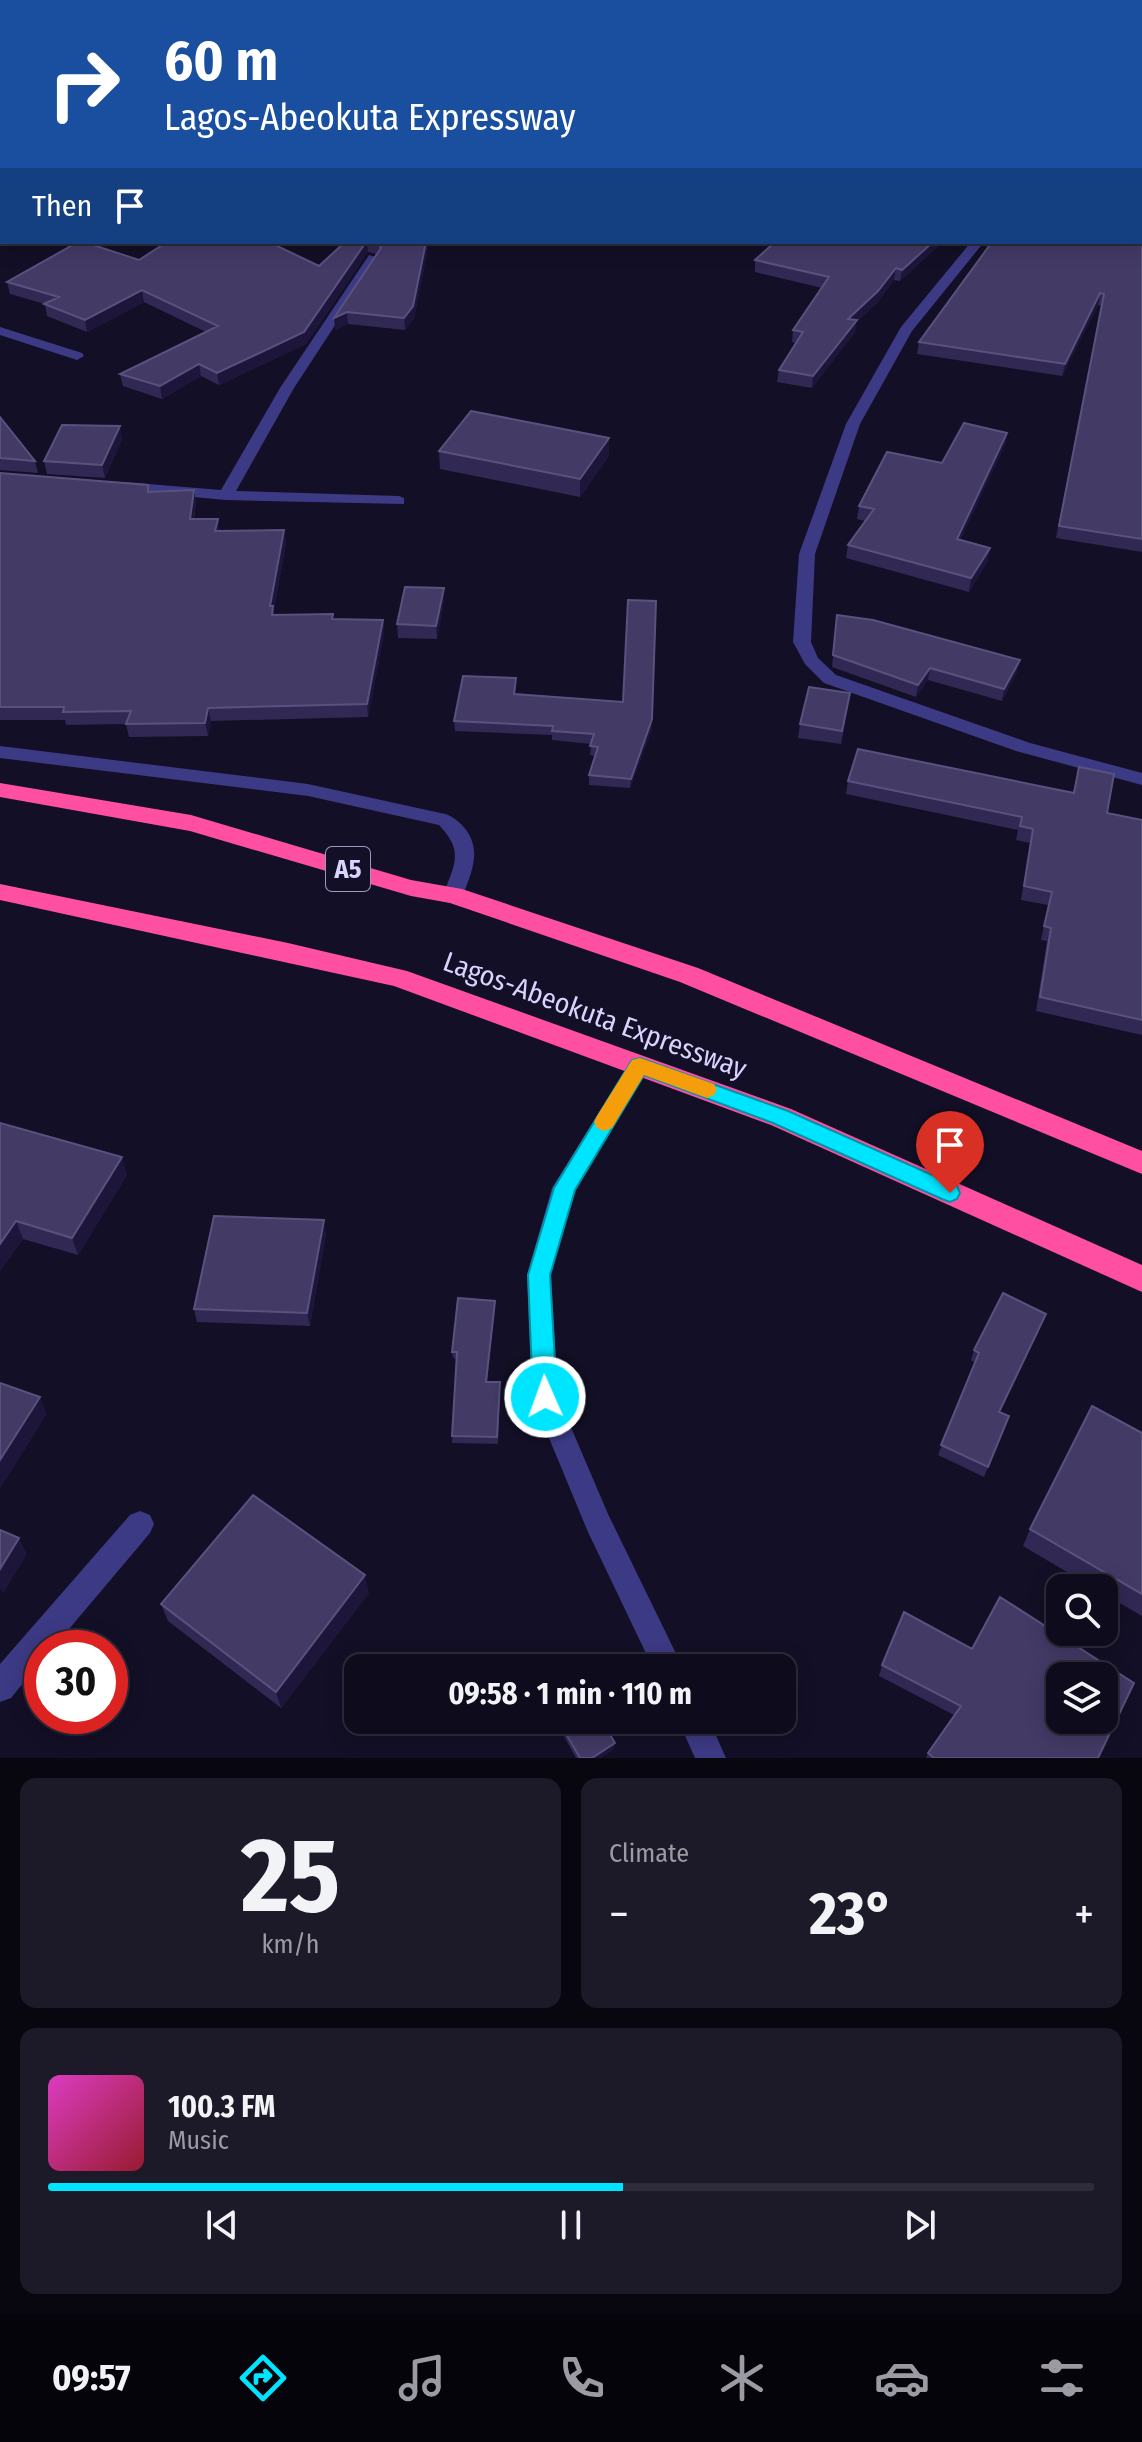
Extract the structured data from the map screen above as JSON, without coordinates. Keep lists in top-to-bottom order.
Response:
{
  "streets": {
    "highway": ["A5", "Lagos-Abeokuta Expressway"]
  },
  "page": {
    "turn": ["60 m", "Lagos-Abeokuta Expressway"],
    "then": "Then",
    "limit": "30",
    "trip": "09:58 · 1 min · 110 m",
    "tile": [
      ["25", "km/h"],
      "Climate"
    ],
    "heat": ["−", "23°", "+"],
    "song": ["100.3 FM", "Music"],
    "tabs": "09:57"
  }
}
